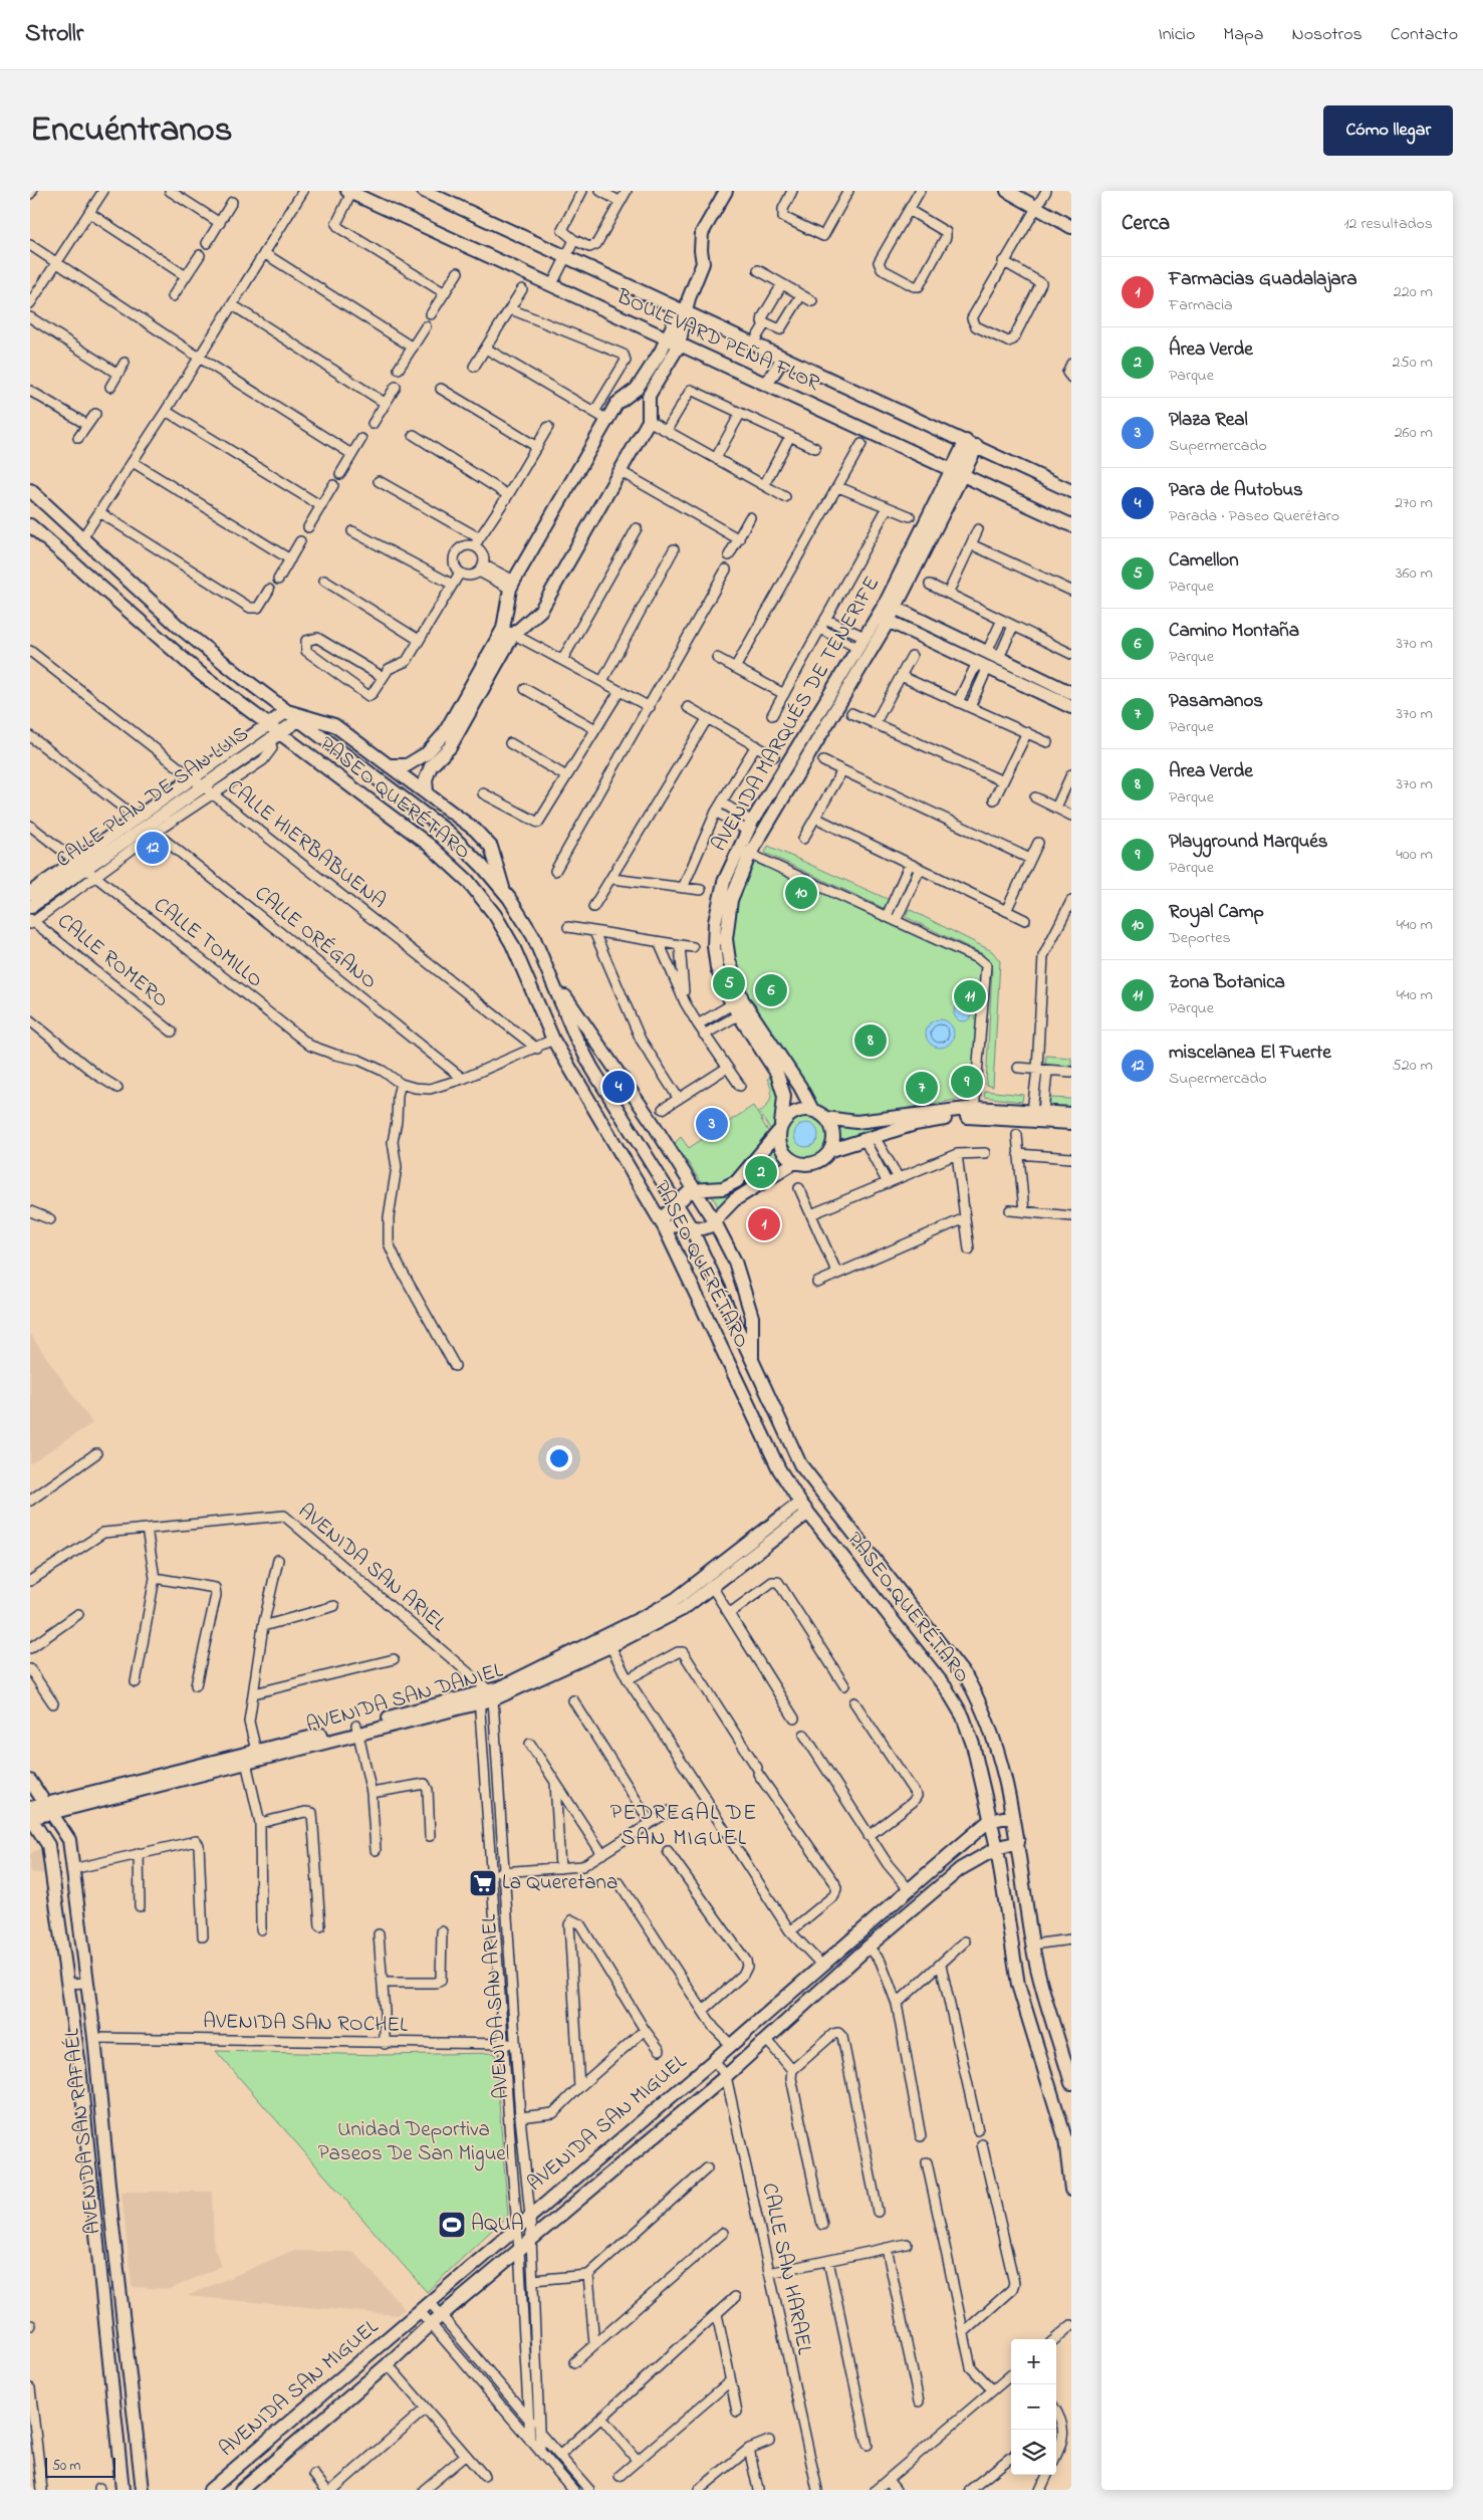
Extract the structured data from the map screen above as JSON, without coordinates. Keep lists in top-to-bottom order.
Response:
{
  "streets": {
    "main road": [
      "BOULEVARD PEÑA FLOR",
      "AVENIDA MARQUÉS DE TENERIFE",
      "CALLE PLAN DE SAN LUIS",
      "PASEO QUERÉTARO",
      "AVENIDA SAN DANIEL",
      "AVENIDA SAN MIGUEL",
      "AVENIDA SAN RAFAÉL"
    ],
    "street": [
      "CALLE HIERBABUENA",
      "CALLE ORÉGANO",
      "CALLE TOMILLO",
      "CALLE ROMERO",
      "AVENIDA SAN ARIEL",
      "AVENIDA SAN ROCHEL",
      "CALLE SAN HARAEL"
    ]
  },
  "crossings": [
    ["BOULEVARD PEÑA FLOR", "AVENIDA MARQUÉS DE TENERIFE"],
    ["CALLE PLAN DE SAN LUIS", "PASEO QUERÉTARO"],
    ["CALLE PLAN DE SAN LUIS", "CALLE HIERBABUENA"],
    ["CALLE PLAN DE SAN LUIS", "CALLE ORÉGANO"],
    ["CALLE PLAN DE SAN LUIS", "CALLE TOMILLO"],
    ["PASEO QUERÉTARO", "CALLE TOMILLO"],
    ["PASEO QUERÉTARO", "AVENIDA SAN DANIEL"],
    ["PASEO QUERÉTARO", "AVENIDA SAN MIGUEL"],
    ["CALLE HIERBABUENA", "CALLE TOMILLO"],
    ["CALLE ORÉGANO", "CALLE TOMILLO"],
    ["AVENIDA SAN ARIEL", "AVENIDA SAN DANIEL"],
    ["AVENIDA SAN ARIEL", "AVENIDA SAN ROCHEL"],
    ["AVENIDA SAN ARIEL", "AVENIDA SAN MIGUEL"],
    ["AVENIDA SAN DANIEL", "AVENIDA SAN RAFAÉL"],
    ["AVENIDA SAN ROCHEL", "AVENIDA SAN RAFAÉL"],
    ["AVENIDA SAN MIGUEL", "CALLE SAN HARAEL"]
  ],
  "districts": ["PEDREGAL DE SAN MIGUEL"],
  "parks": ["Unidad Deportiva Paseos De San Miguel"],
  "places": {
    "supermarket": ["La Queretana"],
    "sports": ["AQUA"]
  },
  "scale_bar": "50 m",
  "page": {
    "header": "Strollr",
    "nav": [
      "Inicio",
      "Mapa",
      "Nosotros",
      "Contacto"
    ],
    "title": "Encuéntranos",
    "buttons": "Cómo llegar",
    "heading": ["Cerca", "12 resultados"],
    "list": [
      {
        "mark": "1",
        "name": "Farmacias Guadalajara",
        "note": "Farmacia",
        "value": "220 m"
      },
      {
        "mark": "2",
        "name": "Área Verde",
        "note": "Parque",
        "value": "250 m"
      },
      {
        "mark": "3",
        "name": "Plaza Real",
        "note": "Supermercado",
        "value": "260 m"
      },
      {
        "mark": "4",
        "name": "Para de Autobus",
        "note": "Parada · Paseo Querétaro",
        "value": "270 m"
      },
      {
        "mark": "5",
        "name": "Camellon",
        "note": "Parque",
        "value": "360 m"
      },
      {
        "mark": "6",
        "name": "Camino Montaña",
        "note": "Parque",
        "value": "370 m"
      },
      {
        "mark": "7",
        "name": "Pasamanos",
        "note": "Parque",
        "value": "370 m"
      },
      {
        "mark": "8",
        "name": "Area Verde",
        "note": "Parque",
        "value": "370 m"
      },
      {
        "mark": "9",
        "name": "Playground Marqués",
        "note": "Parque",
        "value": "400 m"
      },
      {
        "mark": "10",
        "name": "Royal Camp",
        "note": "Deportes",
        "value": "440 m"
      },
      {
        "mark": "11",
        "name": "Zona Botanica",
        "note": "Parque",
        "value": "440 m"
      },
      {
        "mark": "12",
        "name": "miscelanea El Fuerte",
        "note": "Supermercado",
        "value": "520 m"
      }
    ],
    "pins": [
      "12",
      "10",
      "5",
      "6",
      "11",
      "8",
      "9",
      "4",
      "7",
      "3",
      "2",
      "1"
    ],
    "map_buttons": ["+", "−"],
    "scale": "50 m"
  }
}
